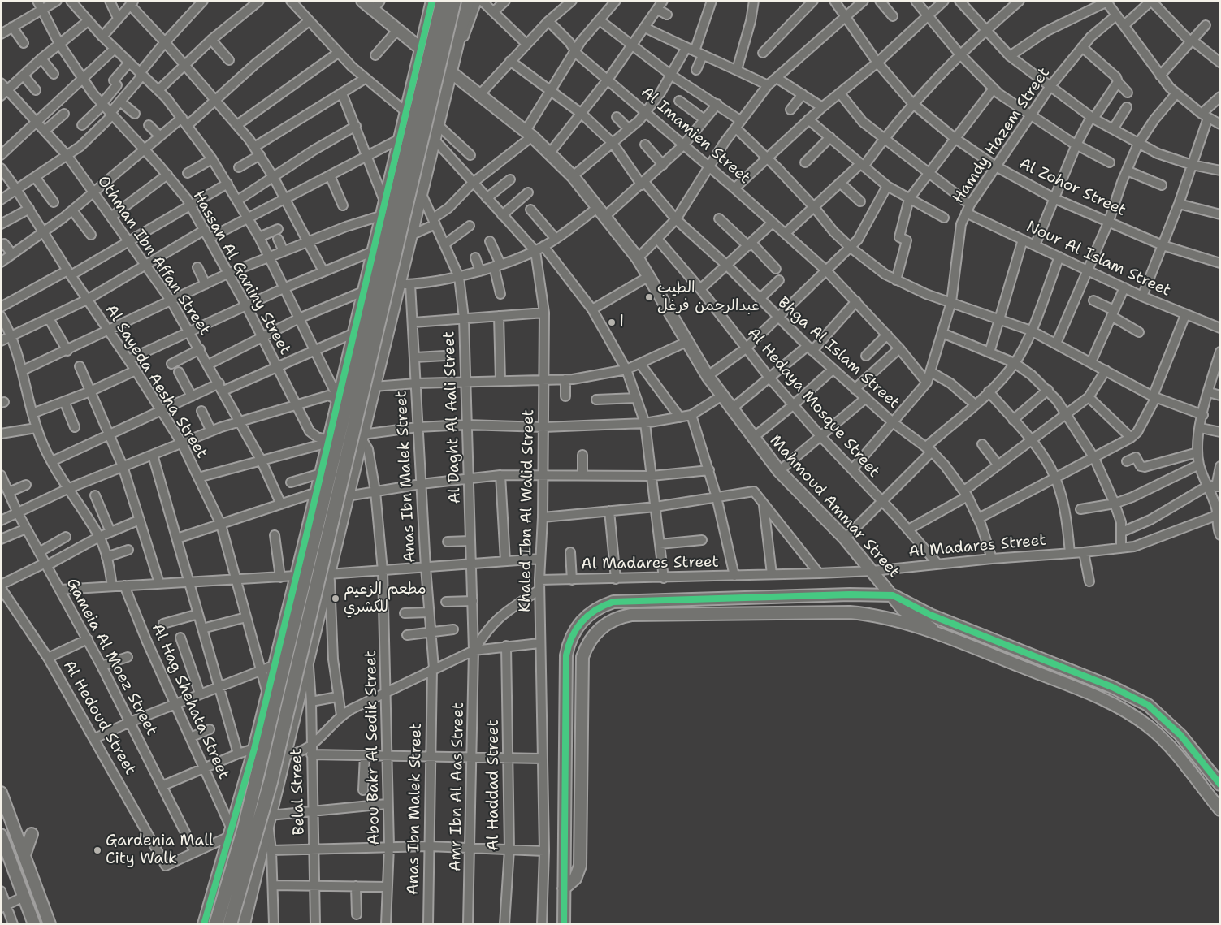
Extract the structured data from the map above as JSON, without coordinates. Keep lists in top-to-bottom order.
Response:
{
  "streets": {
    "street": [
      "Al Imamien Street",
      "Hamdy Hazem Street",
      "Al Zohor Street",
      "Othman Ibn Affan Street",
      "Nour Al Islam Street",
      "Hassan Al Ganiny Street",
      "Bhga Al Islam Street",
      "Al Sayeda Aesha Street",
      "Al Hedaya Mosque Street",
      "Al Daght Al Aali Street",
      "Anas Ibn Malek Street",
      "Mahmoud Ammar Street",
      "Khaled Ibn Al Walid Street",
      "Al Madares Street",
      "Gameia Al Moez Street",
      "Al Hag Shehata Street",
      "Al Hedoud Street",
      "Abou Bakr Al Sedik Street",
      "Al Haddad Street",
      "Amr Ibn Al Aas Street",
      "Belal Street"
    ]
  },
  "crossings": [
    ["Al Imamien Street", "Hamdy Hazem Street"],
    ["Hamdy Hazem Street", "Al Zohor Street"],
    ["Hamdy Hazem Street", "Nour Al Islam Street"],
    ["Hamdy Hazem Street", "Bhga Al Islam Street"],
    ["Hamdy Hazem Street", "Al Hedaya Mosque Street"],
    ["Bhga Al Islam Street", "Al Madares Street"],
    ["Al Hedaya Mosque Street", "Al Madares Street"],
    ["Al Daght Al Aali Street", "Amr Ibn Al Aas Street"],
    ["Mahmoud Ammar Street", "Al Madares Street"],
    ["Khaled Ibn Al Walid Street", "Al Madares Street"],
    ["Gameia Al Moez Street", "Al Hedoud Street"]
  ],
  "places": [
    "الطيب عبدالرحمن فرغل",
    "ا",
    "مطعم الزعيم للكشري",
    "Gardenia Mall City Walk"
  ]
}
